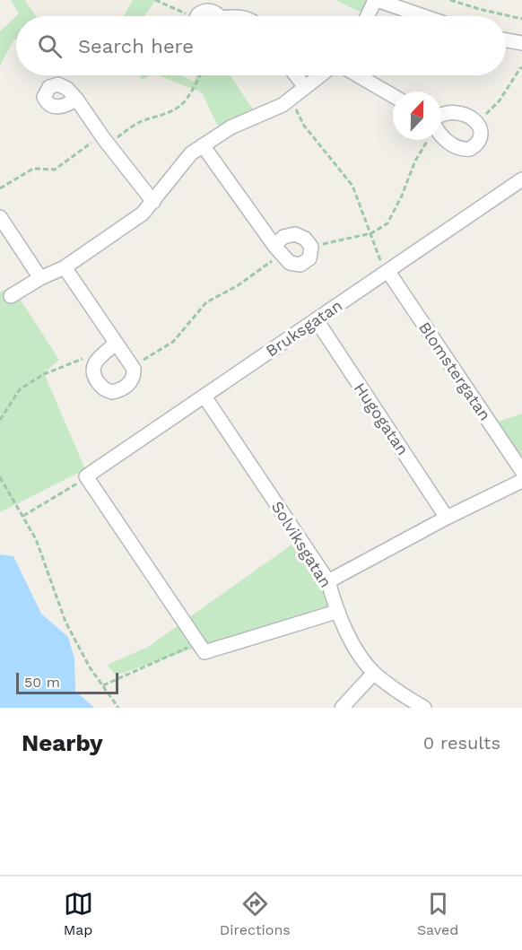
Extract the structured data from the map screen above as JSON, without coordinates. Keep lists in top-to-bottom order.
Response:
{
  "streets": {
    "street": [
      "Bruksgatan",
      "Blomstergatan",
      "Hugogatan",
      "Solviksgatan"
    ]
  },
  "crossings": [
    ["Bruksgatan", "Blomstergatan"],
    ["Bruksgatan", "Hugogatan"],
    ["Bruksgatan", "Solviksgatan"]
  ],
  "scale_bar": "50 m",
  "north": "top",
  "page": {
    "search": "Search here",
    "scale": "50 m",
    "heading": ["Nearby", "0 results"],
    "nav": ["Map", "Directions", "Saved"]
  }
}
